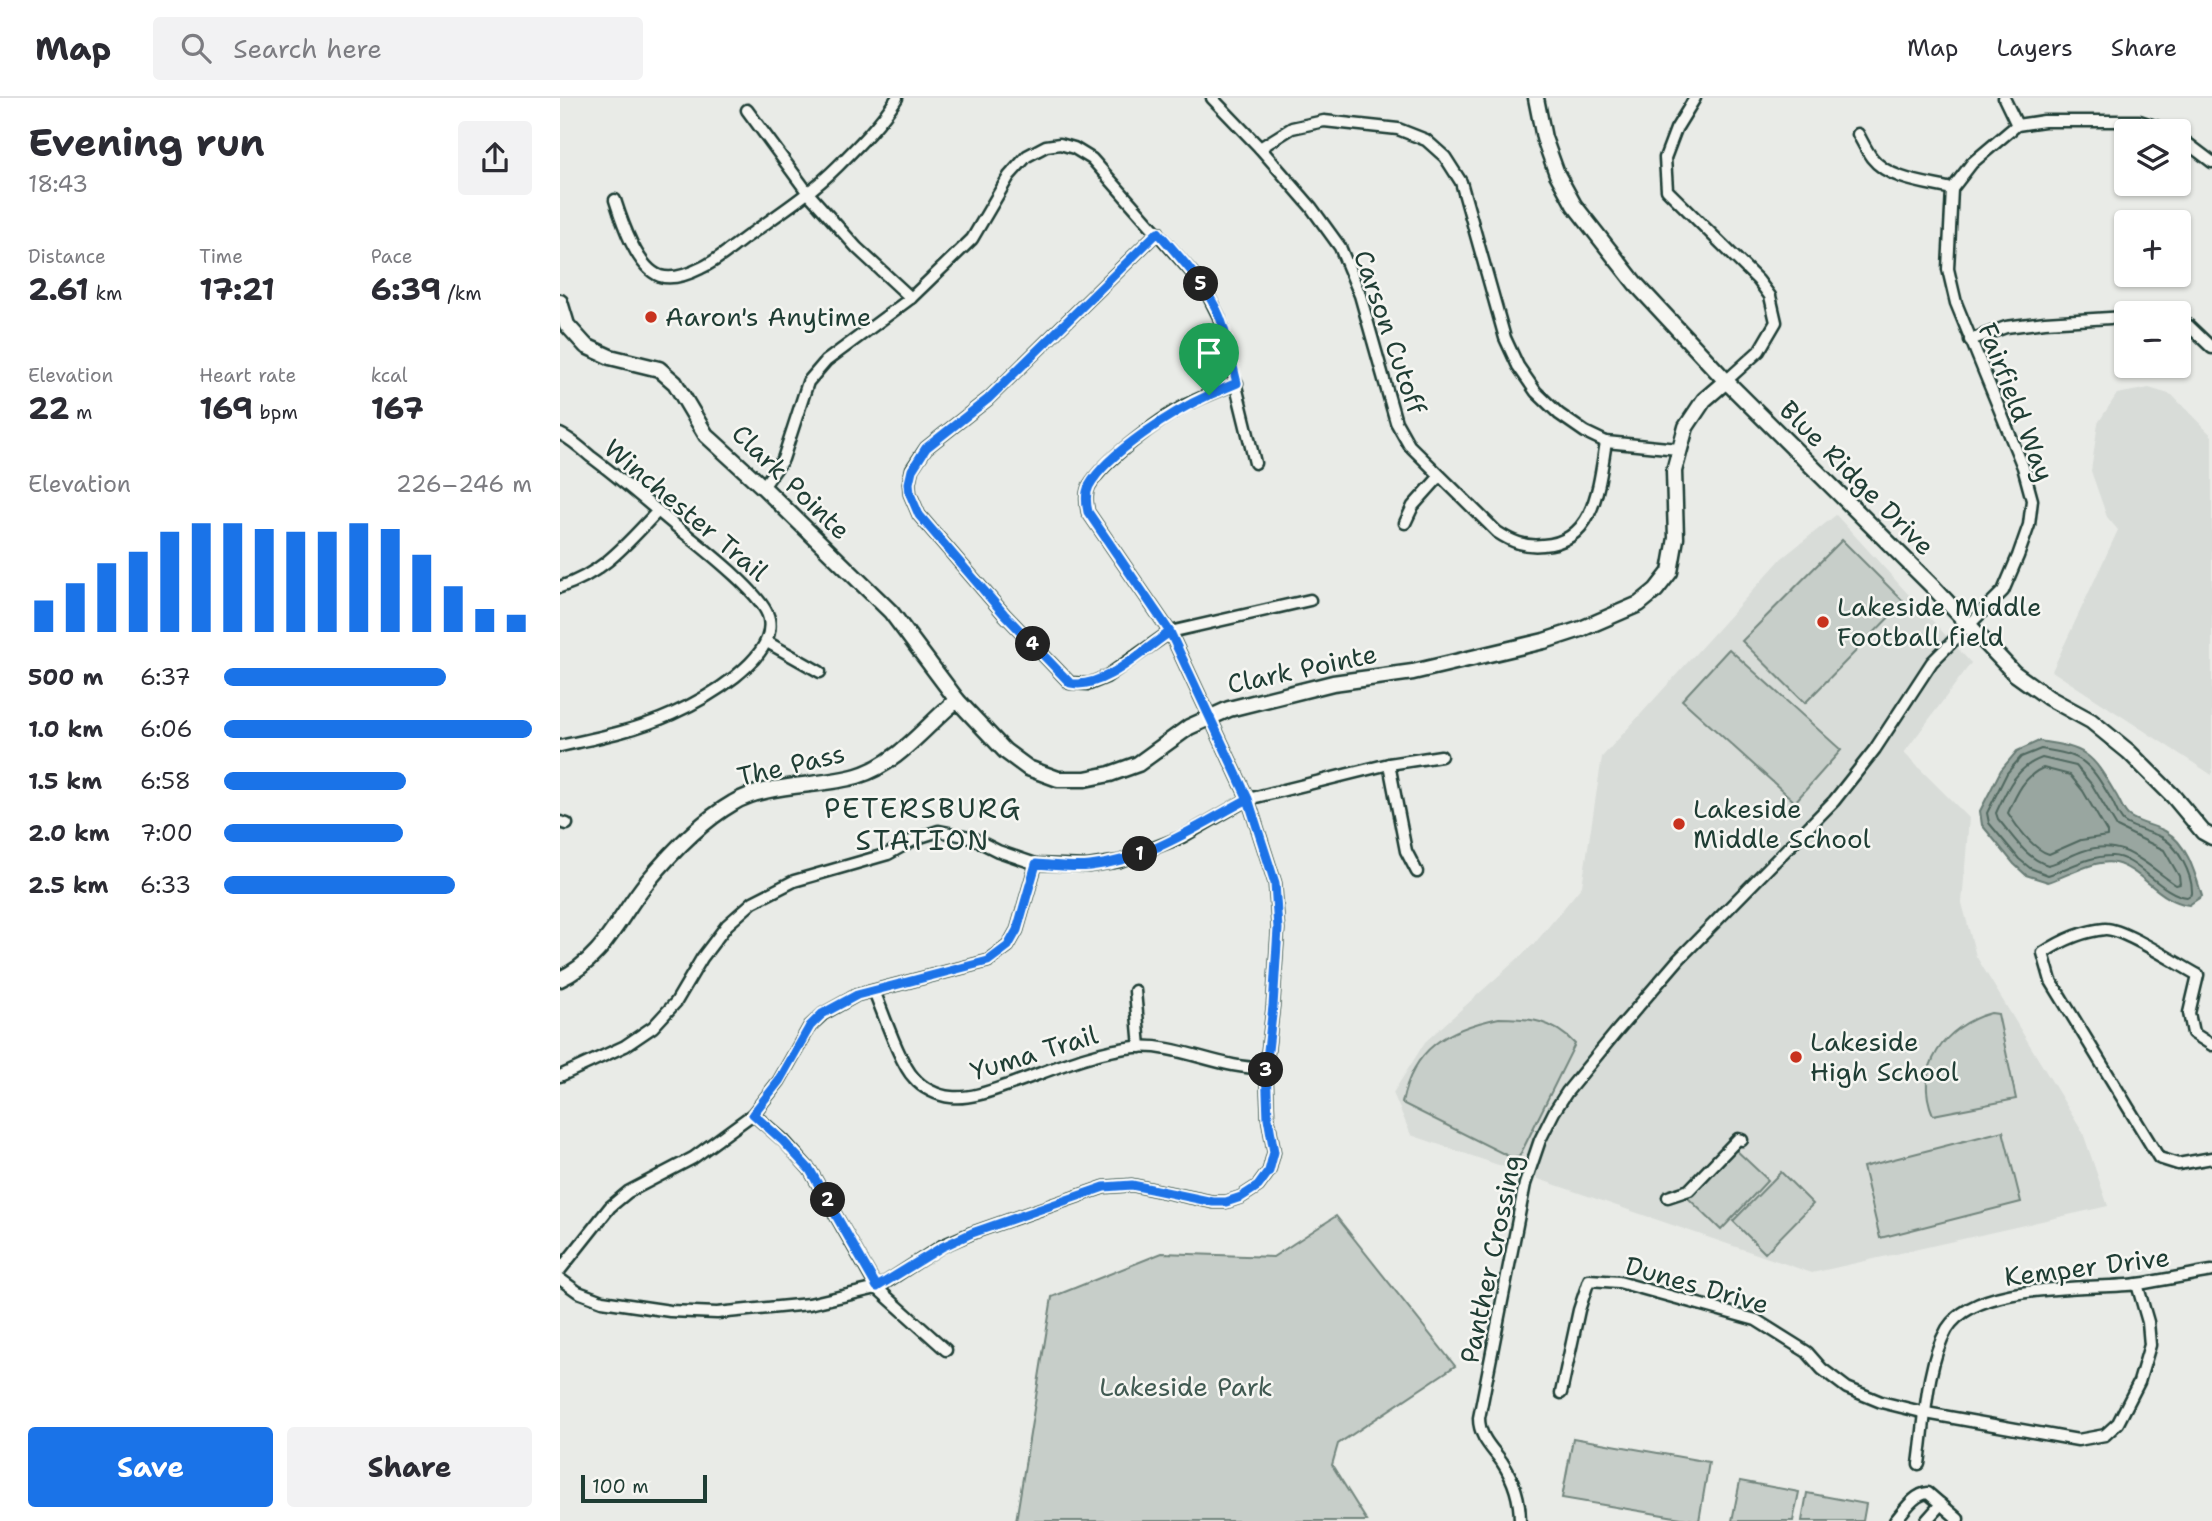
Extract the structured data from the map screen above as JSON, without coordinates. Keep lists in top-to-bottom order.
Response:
{
  "streets": {
    "street": [
      "Carson Cutoff",
      "Fairfield Way",
      "Blue Ridge Drive",
      "Clark Pointe",
      "Winchester Trail",
      "The Pass",
      "Yuma Trail",
      "Panther Crossing",
      "Kemper Drive",
      "Dunes Drive"
    ]
  },
  "crossings": [
    ["Fairfield Way", "Blue Ridge Drive"],
    ["Fairfield Way", "Panther Crossing"],
    ["Blue Ridge Drive", "Clark Pointe"],
    ["Clark Pointe", "The Pass"],
    ["Kemper Drive", "Dunes Drive"]
  ],
  "districts": ["PETERSBURG STATION"],
  "parks": ["Lakeside Park"],
  "places": [
    "Aaron's Anytime",
    "Lakeside Middle Football field",
    "Lakeside Middle School",
    "Lakeside High School"
  ],
  "scale_bar": "100 m",
  "page": {
    "header": "Map",
    "search": "Search here",
    "nav": ["Map", "Layers", "Share"],
    "heading": ["Evening run", "18:43"],
    "map_buttons": ["+", "−"],
    "stats": [
      ["Distance", "2.61 km"],
      ["Time", "17:21"],
      ["Pace", "6:39 /km"],
      ["Elevation", "22 m"],
      ["Heart rate", "169 bpm"],
      ["kcal", "167"]
    ],
    "pins": [
      "5",
      "4",
      "1",
      "3",
      "2"
    ],
    "chart": ["Elevation", "226–246 m"],
    "list": [
      {
        "name": "500 m",
        "note": "6:37"
      },
      {
        "name": "1.0 km",
        "note": "6:06"
      },
      {
        "name": "1.5 km",
        "note": "6:58"
      },
      {
        "name": "2.0 km",
        "note": "7:00"
      },
      {
        "name": "2.5 km",
        "note": "6:33"
      }
    ],
    "buttons": ["Save", "Share"],
    "scale": "100 m"
  }
}
